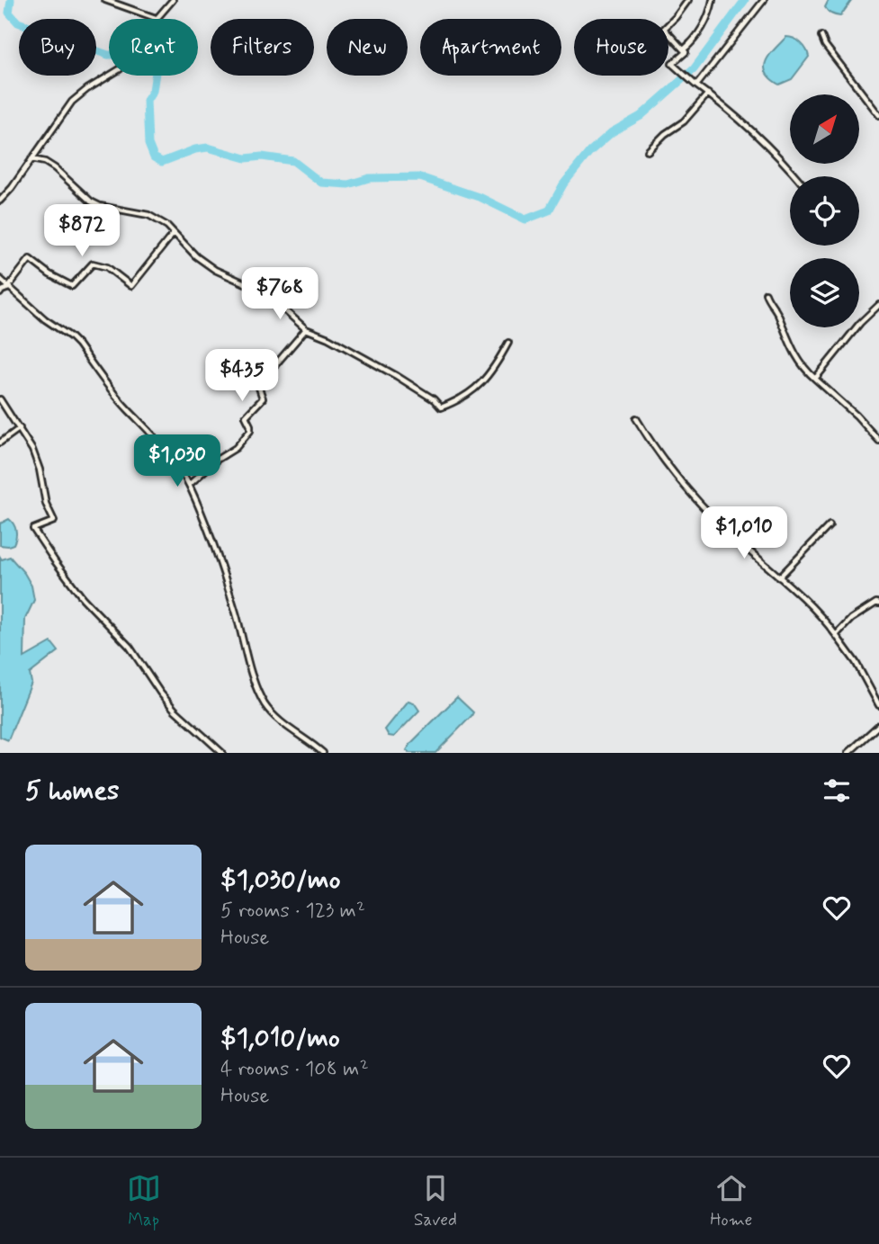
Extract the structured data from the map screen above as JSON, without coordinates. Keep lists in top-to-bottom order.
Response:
{
  "north": "top right",
  "page": {
    "chip": [
      "Buy",
      "Rent",
      "Filters",
      "New",
      "Apartment",
      "House"
    ],
    "price": [
      "$872",
      "$768",
      "$435",
      "$1,030",
      "$1,010"
    ],
    "heading": "5 homes",
    "list": [
      {
        "name": "$1,030/mo",
        "note": "5 rooms · 123 m² · House"
      },
      {
        "name": "$1,010/mo",
        "note": "4 rooms · 108 m² · House"
      }
    ],
    "tabs": ["Map", "Saved", "Home"]
  }
}
